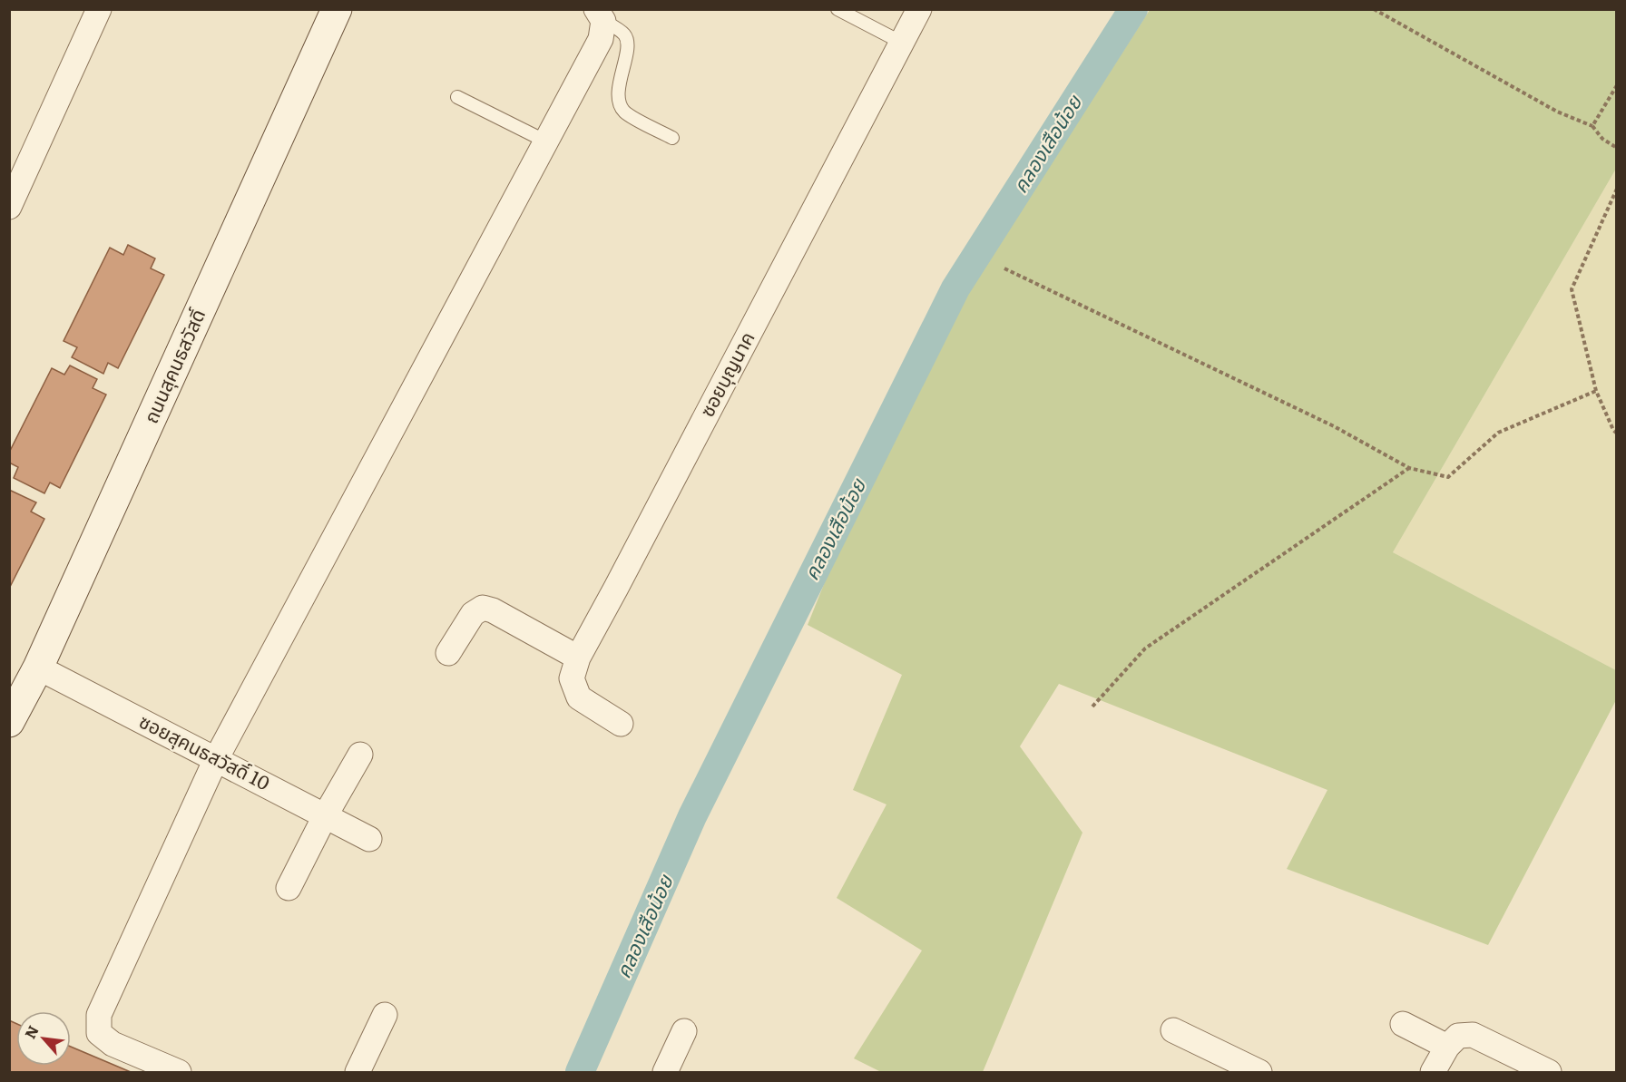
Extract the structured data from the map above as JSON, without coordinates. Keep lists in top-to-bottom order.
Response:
{
  "streets": {
    "main road": ["ถนนสุคนธสวัสดิ์"],
    "street": ["ซอยบุญนาค", "ซอยสุคนธสวัสดิ์ 10"]
  },
  "crossings": [
    ["ถนนสุคนธสวัสดิ์", "ซอยสุคนธสวัสดิ์ 10"]
  ],
  "water": ["คลองเสือน้อย"],
  "north": "top left"
}
